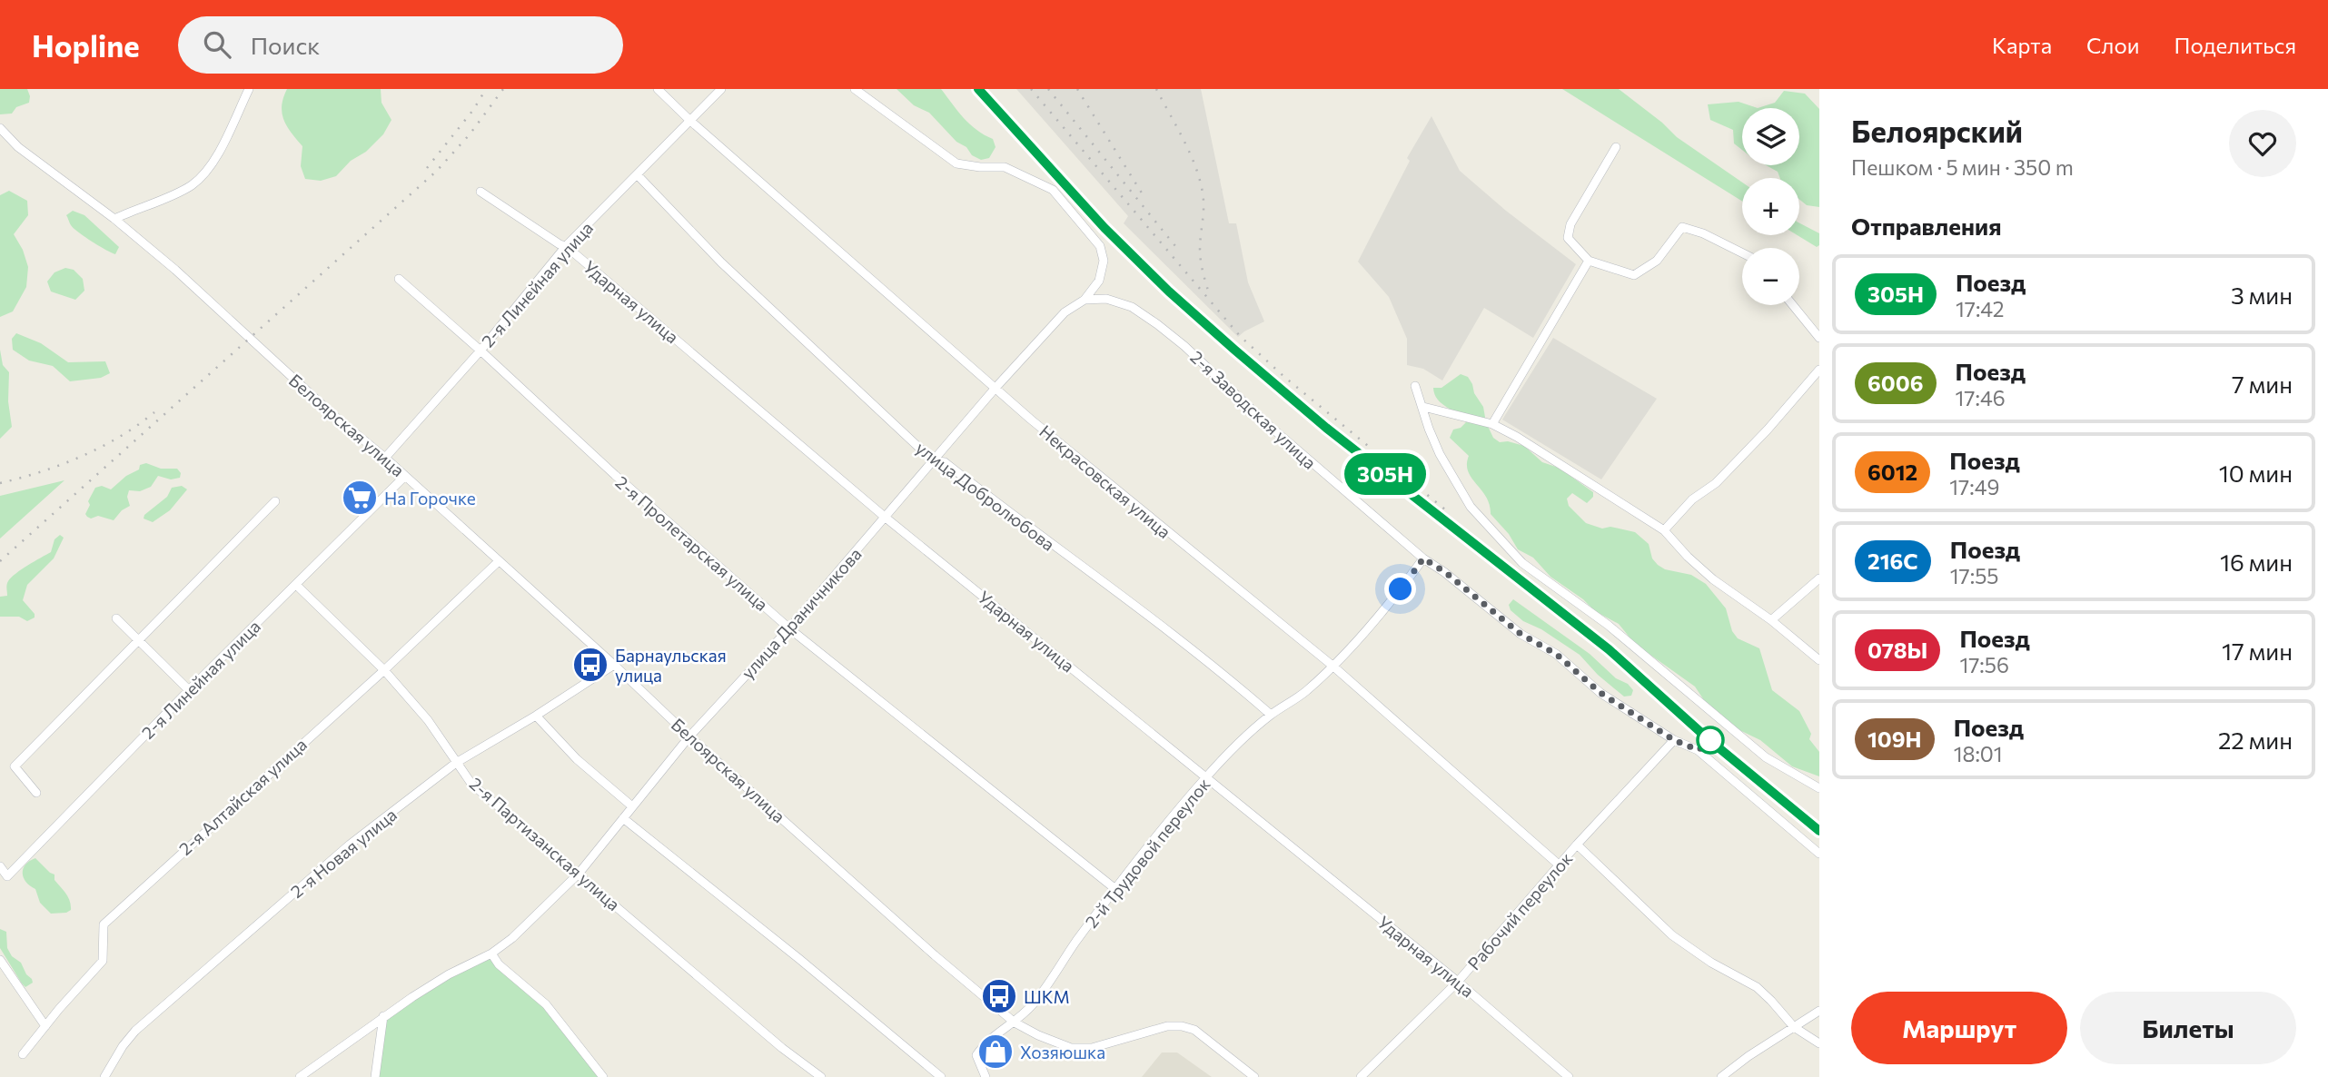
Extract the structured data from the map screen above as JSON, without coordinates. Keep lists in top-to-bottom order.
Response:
{
  "streets": {
    "street": [
      "2-я Линейная улица",
      "Ударная улица",
      "2-я Заводская улица",
      "Белоярская улица",
      "Некрасовская улица",
      "улица Добролюбова",
      "2-я Пролетарская улица",
      "улица Драничникова",
      "2-я Алтайская улица",
      "2-я Партизанская улица",
      "2-я Новая улица",
      "2-й Трудовой переулок",
      "Рабочий переулок"
    ]
  },
  "crossings": [
    ["2-я Линейная улица", "Ударная улица"],
    ["2-я Линейная улица", "Белоярская улица"],
    ["2-я Линейная улица", "Некрасовская улица"],
    ["2-я Линейная улица", "улица Добролюбова"],
    ["2-я Линейная улица", "2-я Пролетарская улица"],
    ["2-я Линейная улица", "2-я Партизанская улица"],
    ["Ударная улица", "улица Драничникова"],
    ["Ударная улица", "2-й Трудовой переулок"],
    ["Ударная улица", "Рабочий переулок"],
    ["2-я Заводская улица", "улица Драничникова"],
    ["2-я Заводская улица", "2-й Трудовой переулок"],
    ["2-я Заводская улица", "Рабочий переулок"],
    ["Белоярская улица", "улица Драничникова"],
    ["Белоярская улица", "2-я Алтайская улица"],
    ["Белоярская улица", "2-я Новая улица"],
    ["Белоярская улица", "2-й Трудовой переулок"],
    ["Некрасовская улица", "улица Драничникова"],
    ["Некрасовская улица", "2-й Трудовой переулок"],
    ["Некрасовская улица", "Рабочий переулок"],
    ["улица Добролюбова", "улица Драничникова"],
    ["улица Добролюбова", "2-й Трудовой переулок"],
    ["2-я Пролетарская улица", "улица Драничникова"],
    ["2-я Пролетарская улица", "2-й Трудовой переулок"],
    ["улица Драничникова", "2-я Партизанская улица"],
    ["2-я Алтайская улица", "2-я Партизанская улица"],
    ["2-я Партизанская улица", "2-я Новая улица"]
  ],
  "places": {
    "supermarket": ["На Горочке"],
    "bus stop": ["Барнаульская улица", "ШКМ"],
    "shop": ["Хозяюшка"]
  },
  "page": {
    "header": "Hopline",
    "search": "Поиск",
    "nav": ["Карта", "Слои", "Поделиться"],
    "on_map": "305Н",
    "heading": [
      ["Белоярский", "Пешком · 5 мин · 350 m"],
      "Отправления"
    ],
    "map_buttons": ["+", "−"],
    "list": [
      {
        "mark": "305Н",
        "name": "Поезд",
        "note": "17:42",
        "value": "3 мин"
      },
      {
        "mark": "6006",
        "name": "Поезд",
        "note": "17:46",
        "value": "7 мин"
      },
      {
        "mark": "6012",
        "name": "Поезд",
        "note": "17:49",
        "value": "10 мин"
      },
      {
        "mark": "216С",
        "name": "Поезд",
        "note": "17:55",
        "value": "16 мин"
      },
      {
        "mark": "078Ы",
        "name": "Поезд",
        "note": "17:56",
        "value": "17 мин"
      },
      {
        "mark": "109Н",
        "name": "Поезд",
        "note": "18:01",
        "value": "22 мин"
      }
    ],
    "buttons": ["Маршрут", "Билеты"]
  }
}
